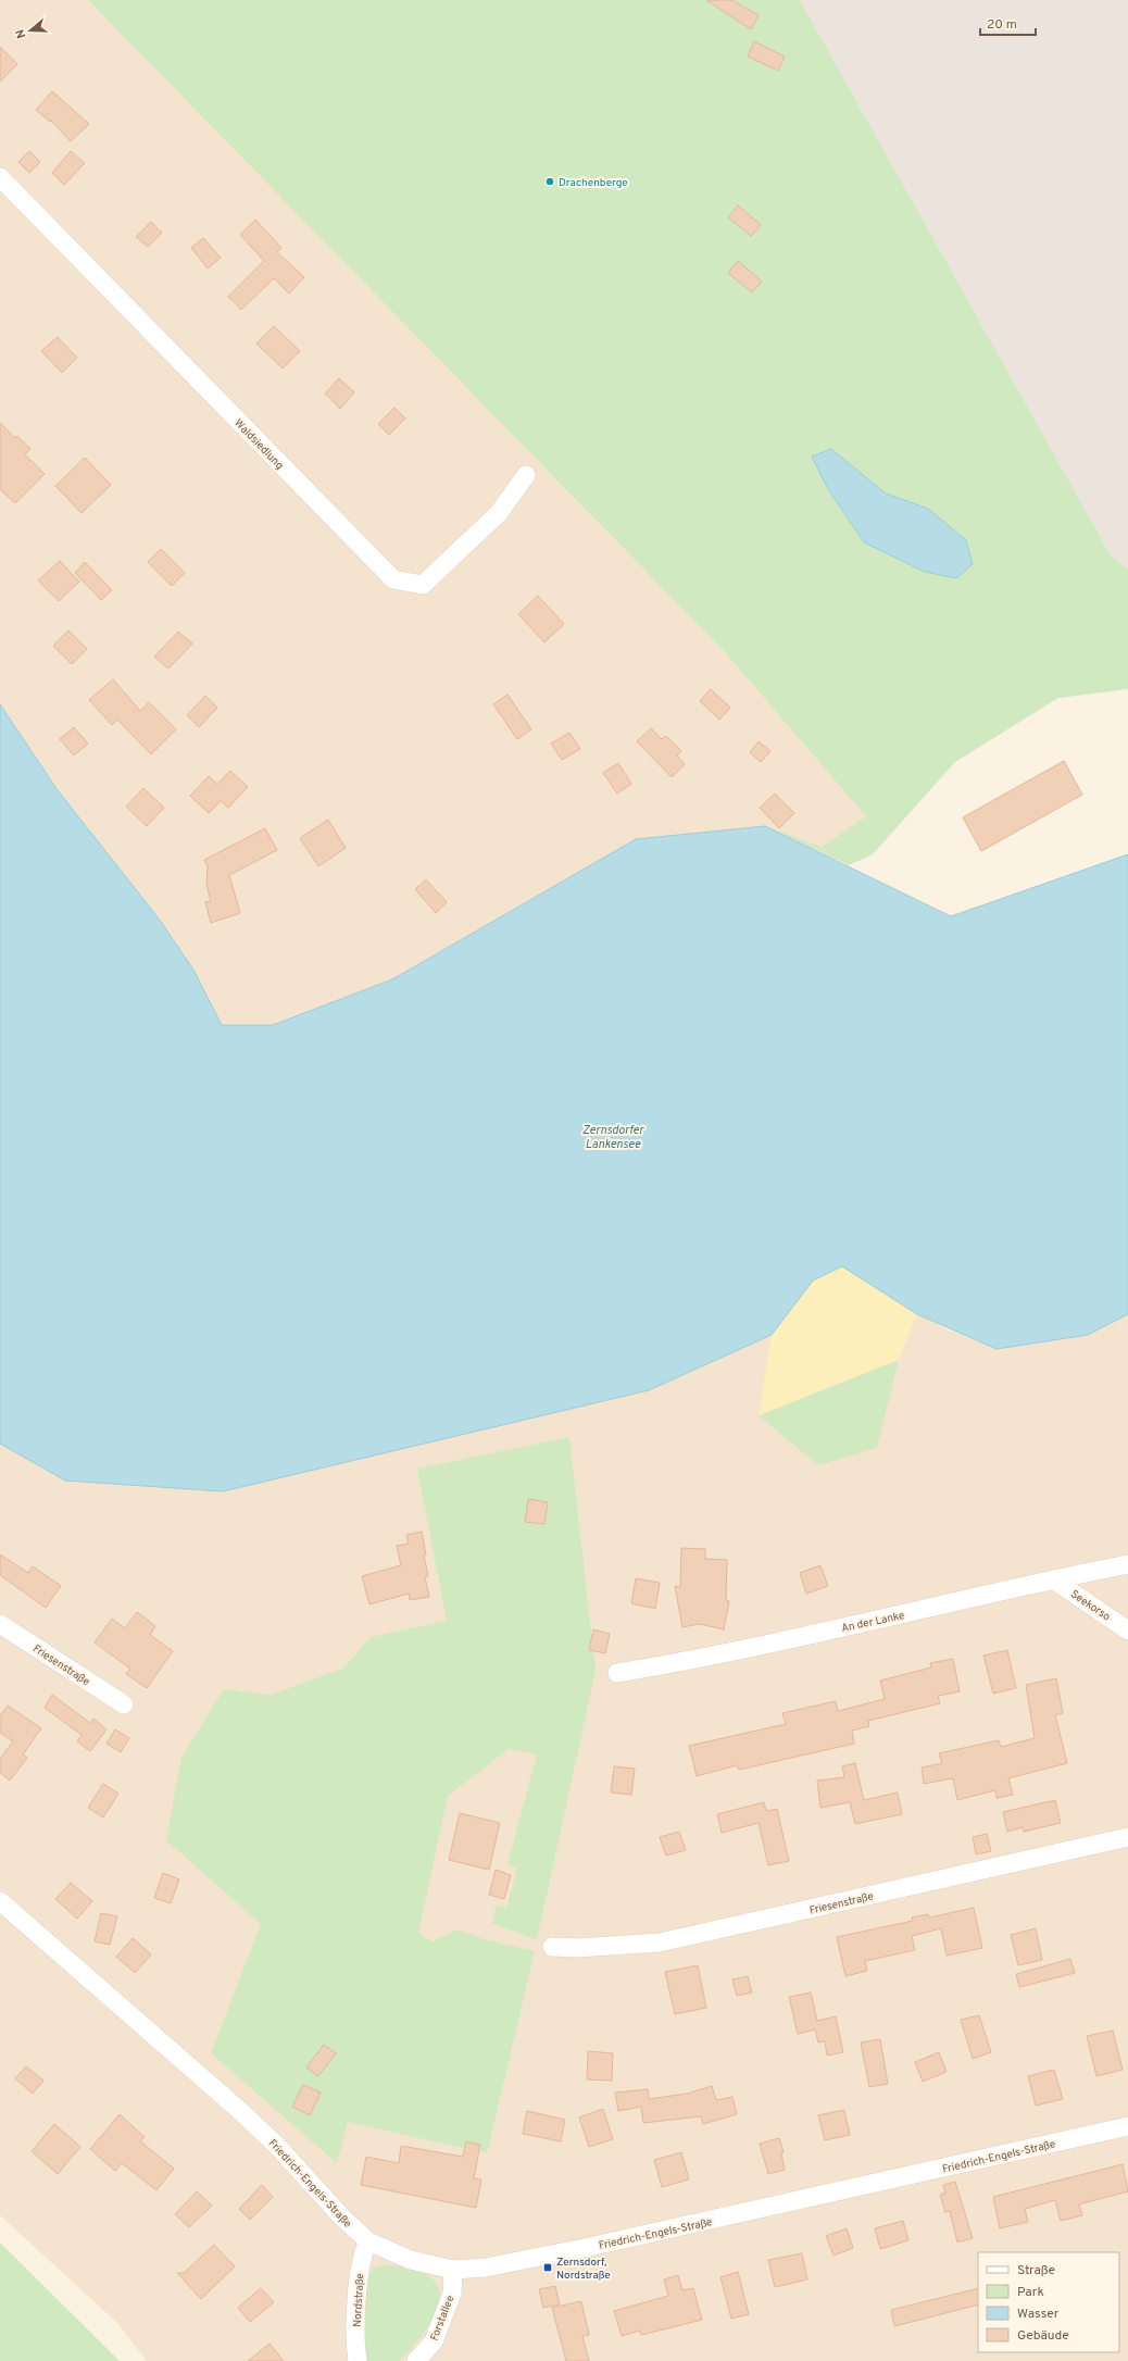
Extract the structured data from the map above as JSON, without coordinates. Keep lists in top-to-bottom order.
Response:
{
  "streets": {
    "street": [
      "Waldsiedlung",
      "Seekorso",
      "An der Lanke",
      "Friesenstraße",
      "Friedrich-Engels-Straße",
      "Nordstraße",
      "Forstallee"
    ]
  },
  "crossings": [
    ["Seekorso", "An der Lanke"],
    ["Friedrich-Engels-Straße", "Nordstraße"],
    ["Friedrich-Engels-Straße", "Forstallee"]
  ],
  "water": ["Zernsdorfer Lankensee"],
  "places": {
    "other": ["Drachenberge"],
    "transit": ["Zernsdorf, Nordstraße"]
  },
  "legend": [
    "Straße",
    "Park",
    "Wasser",
    "Gebäude"
  ],
  "scale_bar": "20 m",
  "north": "left"
}
